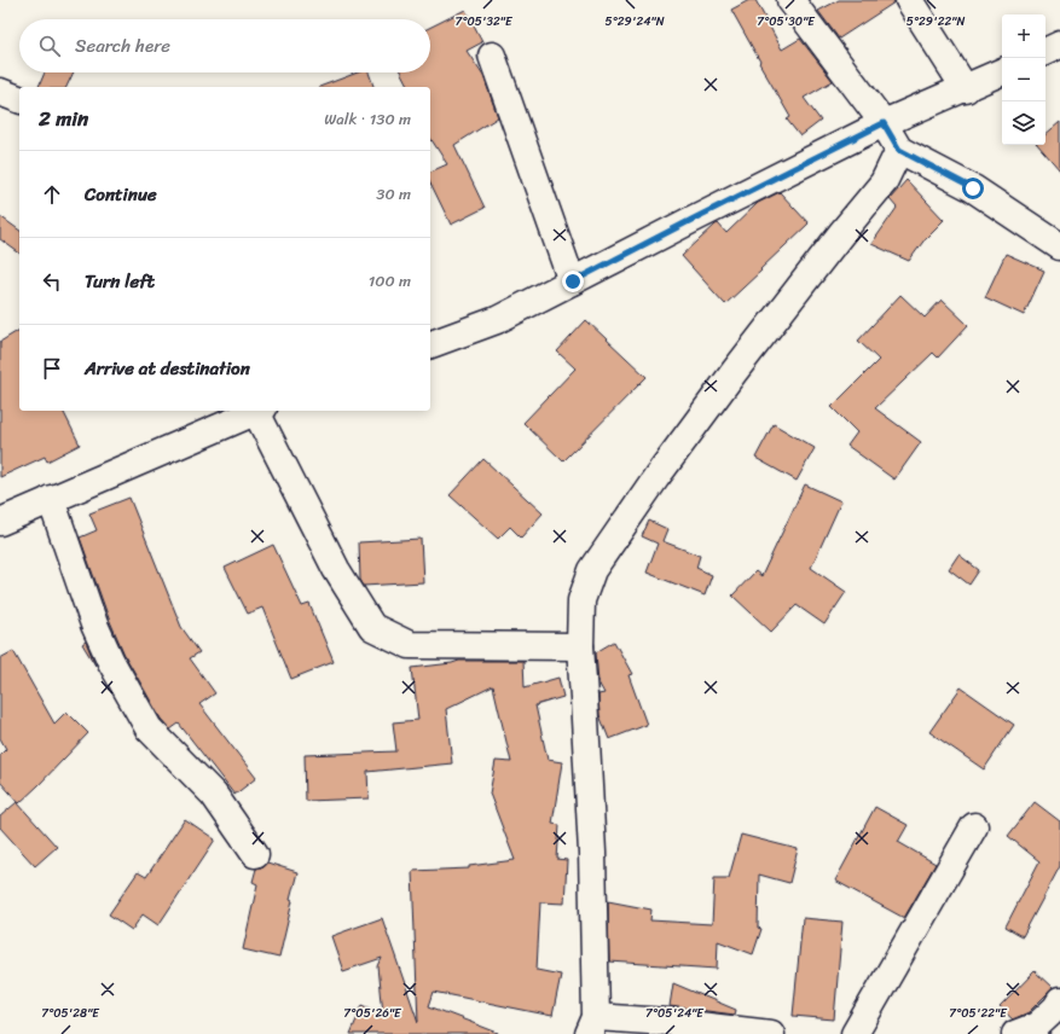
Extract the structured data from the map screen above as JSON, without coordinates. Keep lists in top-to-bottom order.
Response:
{
  "page": {
    "map_buttons": ["+", "−"],
    "search": "Search here",
    "heading": ["2 min", "Walk · 130 m"],
    "list": [
      ["Continue", "30 m"],
      ["Turn left", "100 m"],
      "Arrive at destination"
    ]
  },
  "coordinates": [
    "7°05'32\"E",
    "5°29'24\"N",
    "7°05'30\"E",
    "5°29'22\"N",
    "7°05'28\"E",
    "7°05'26\"E",
    "7°05'24\"E",
    "7°05'22\"E"
  ]
}
